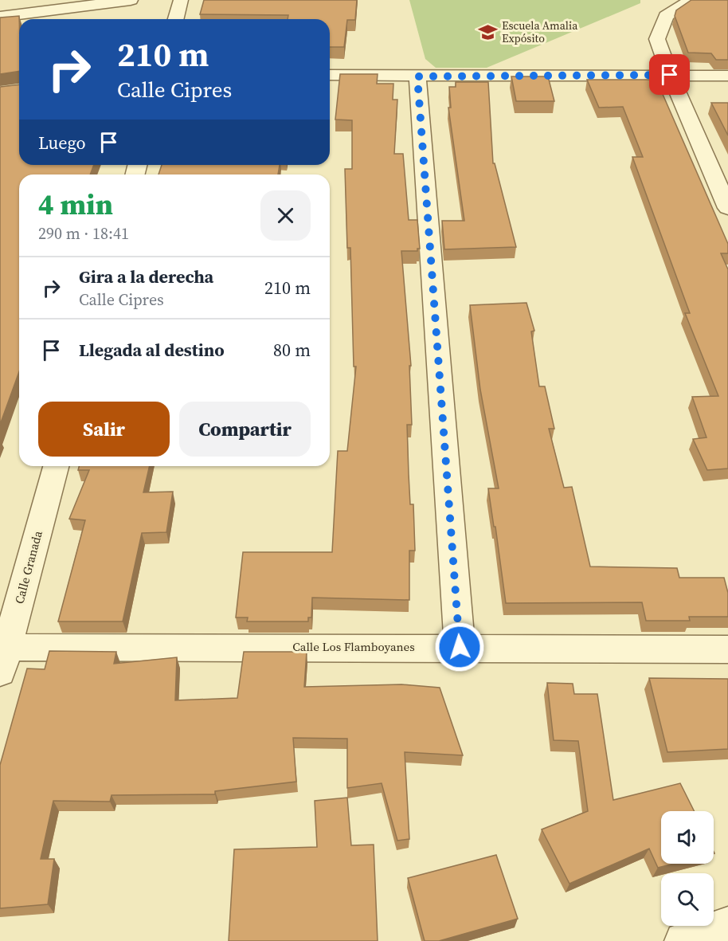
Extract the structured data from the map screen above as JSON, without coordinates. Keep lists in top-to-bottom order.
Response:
{
  "streets": {
    "street": ["Calle Granada", "Calle Los Flamboyanes"]
  },
  "crossings": [
    ["Calle Granada", "Calle Los Flamboyanes"]
  ],
  "places": {
    "school or university": ["Escuela Amalia Expósito"]
  },
  "page": {
    "turn": ["210 m", "Calle Cipres"],
    "then": "Luego",
    "heading": ["4 min", "290 m · 18:41"],
    "list": [
      {
        "name": "Gira a la derecha",
        "note": "Calle Cipres",
        "value": "210 m"
      },
      {
        "name": "Llegada al destino",
        "value": "80 m"
      }
    ],
    "buttons": ["Salir", "Compartir"]
  }
}
